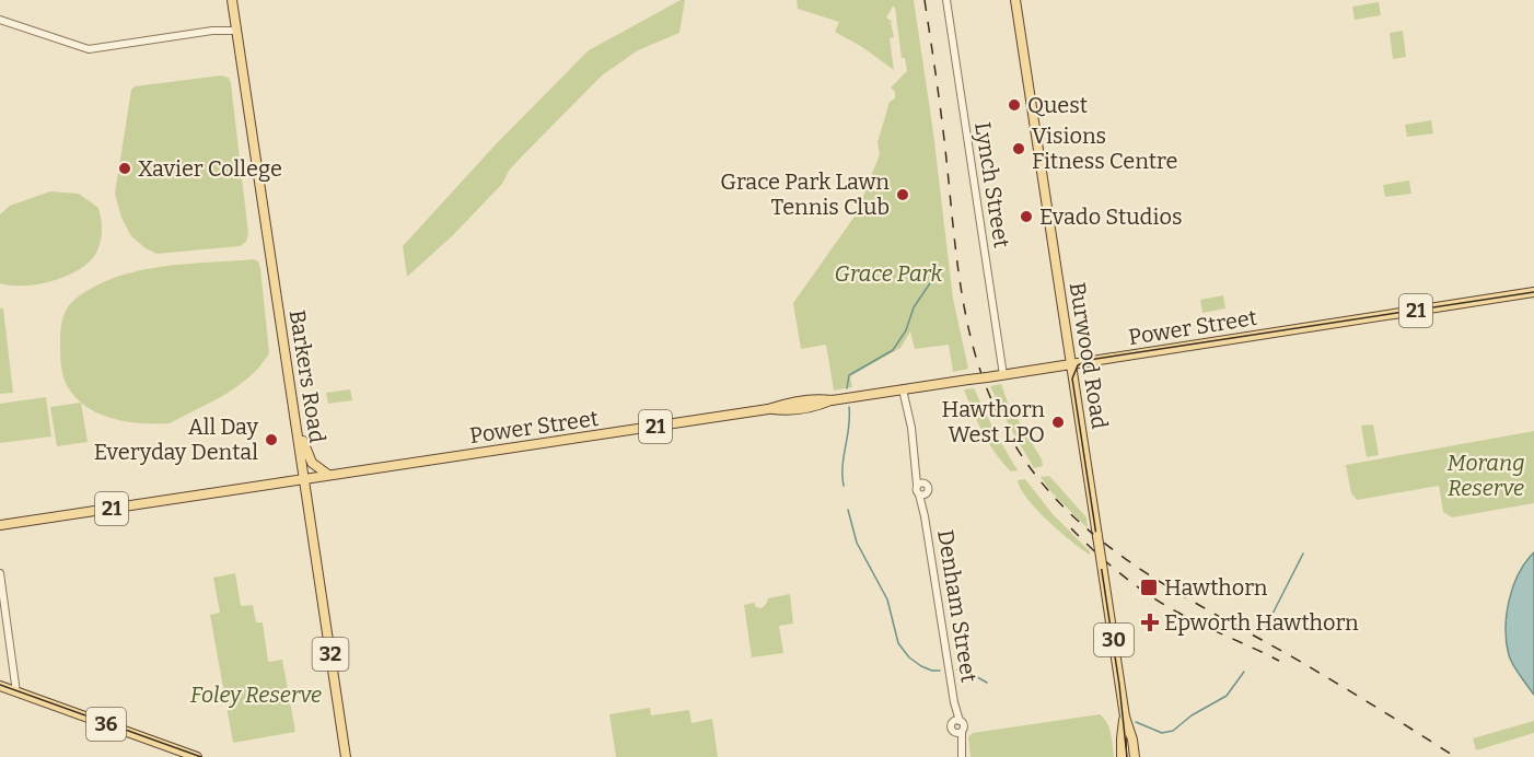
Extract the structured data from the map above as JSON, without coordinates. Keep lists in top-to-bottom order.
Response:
{
  "streets": {
    "main road": [
      "21",
      "Power Street",
      "Burwood Road",
      "Barkers Road",
      "30",
      "32",
      "36"
    ],
    "street": ["Lynch Street", "Denham Street"]
  },
  "crossings": [
    ["Lynch Street", "Power Street"],
    ["21", "Power Street"],
    ["21", "Barkers Road"],
    ["Power Street", "Burwood Road"],
    ["Power Street", "Barkers Road"],
    ["Power Street", "Denham Street"]
  ],
  "parks": ["Grace Park", "Morang Reserve", "Foley Reserve"],
  "places": {
    "other": [
      "Quest",
      "Visions Fitness Centre",
      "Xavier College",
      "Grace Park Lawn Tennis Club",
      "Evado Studios",
      "Hawthorn West LPO",
      "All Day Everyday Dental"
    ],
    "transit": ["Hawthorn"],
    "health": ["Epworth Hawthorn"]
  }
}
